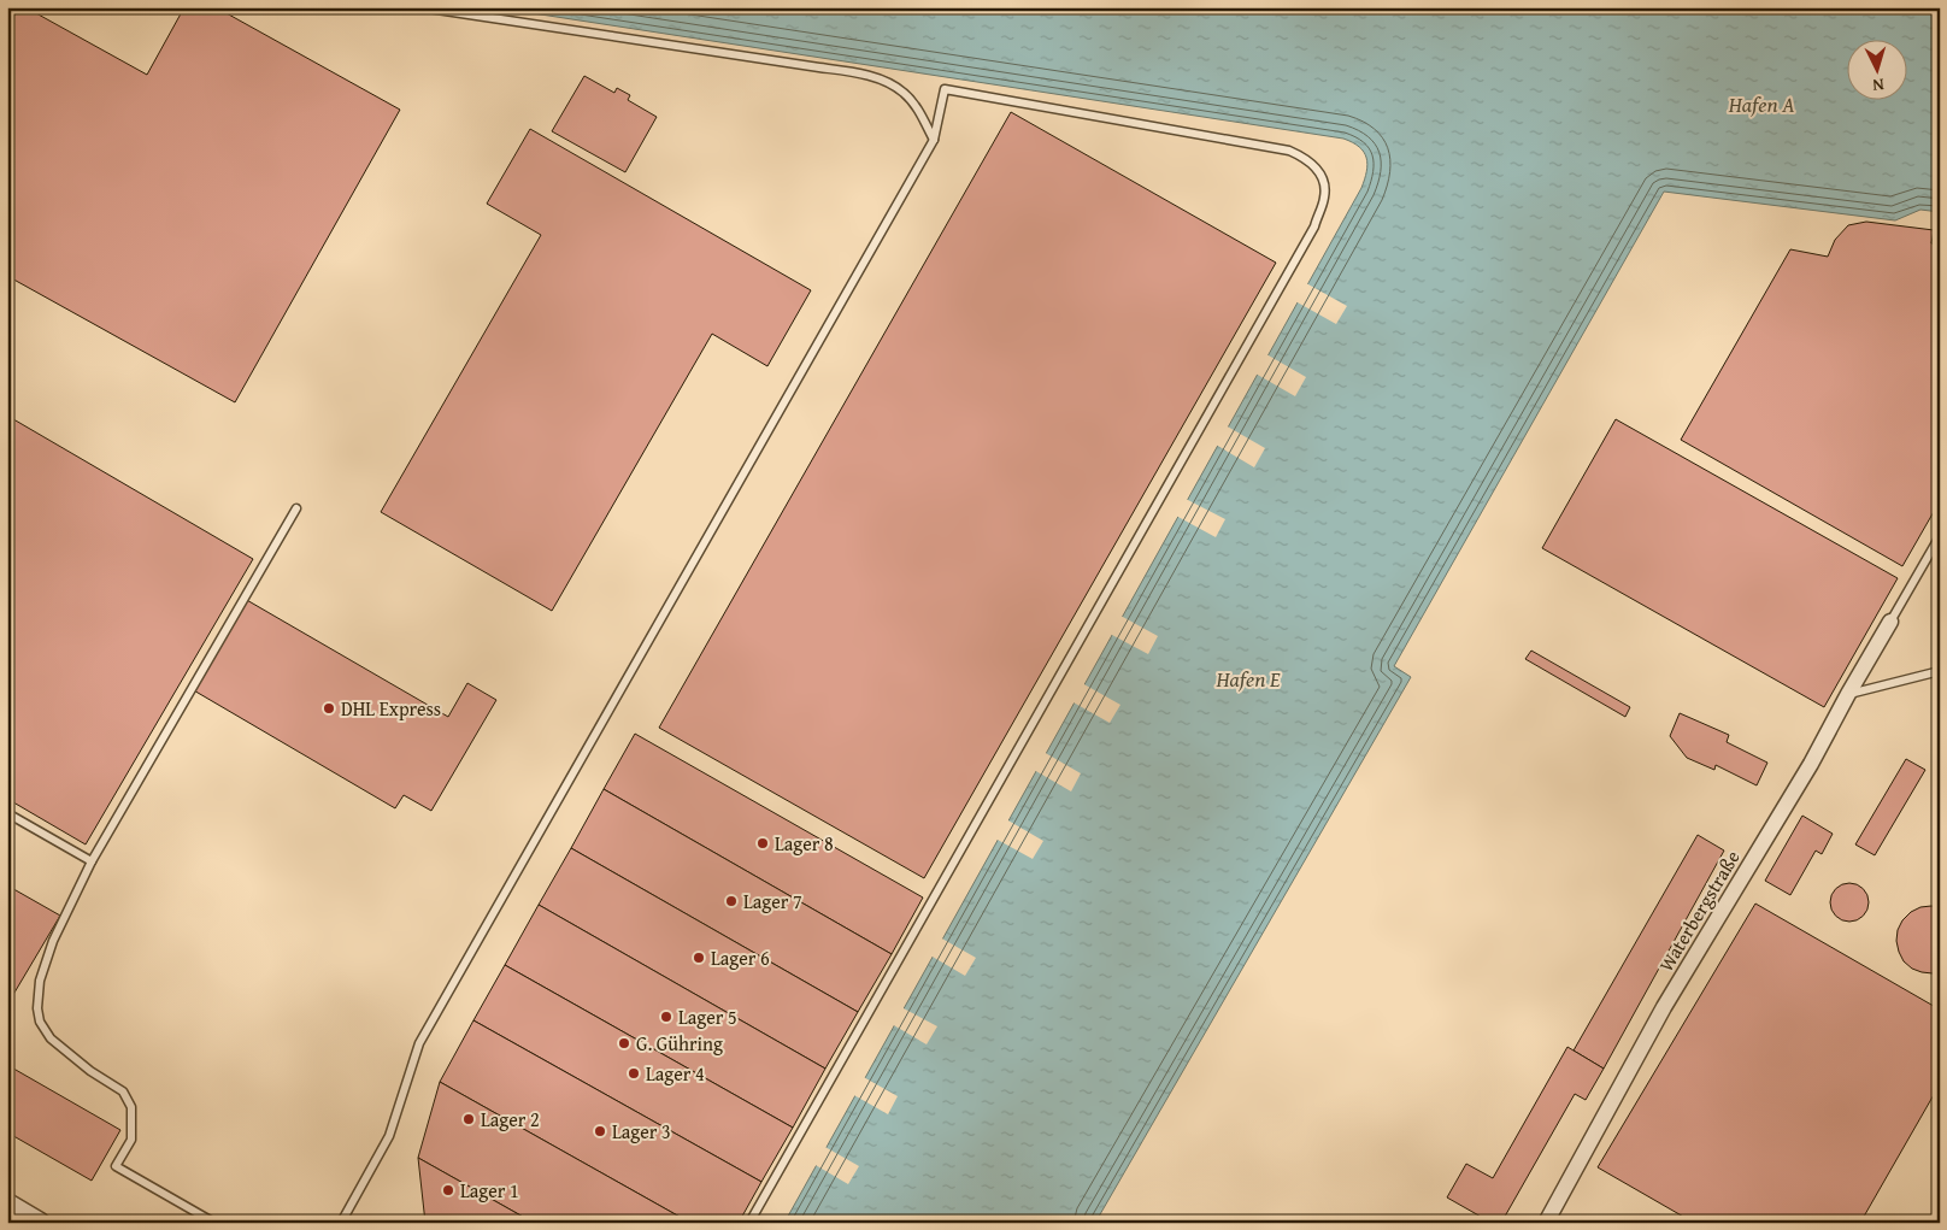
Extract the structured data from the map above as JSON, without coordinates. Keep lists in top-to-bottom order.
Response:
{
  "streets": {
    "street": ["Waterbergstraße"]
  },
  "water": ["Hafen A", "Hafen E"],
  "places": [
    "DHL Express",
    "Lager 8",
    "Lager 7",
    "Lager 6",
    "Lager 5",
    "G. Gühring",
    "Lager 4",
    "Lager 2",
    "Lager 3",
    "Lager 1"
  ],
  "north": "bottom"
}
